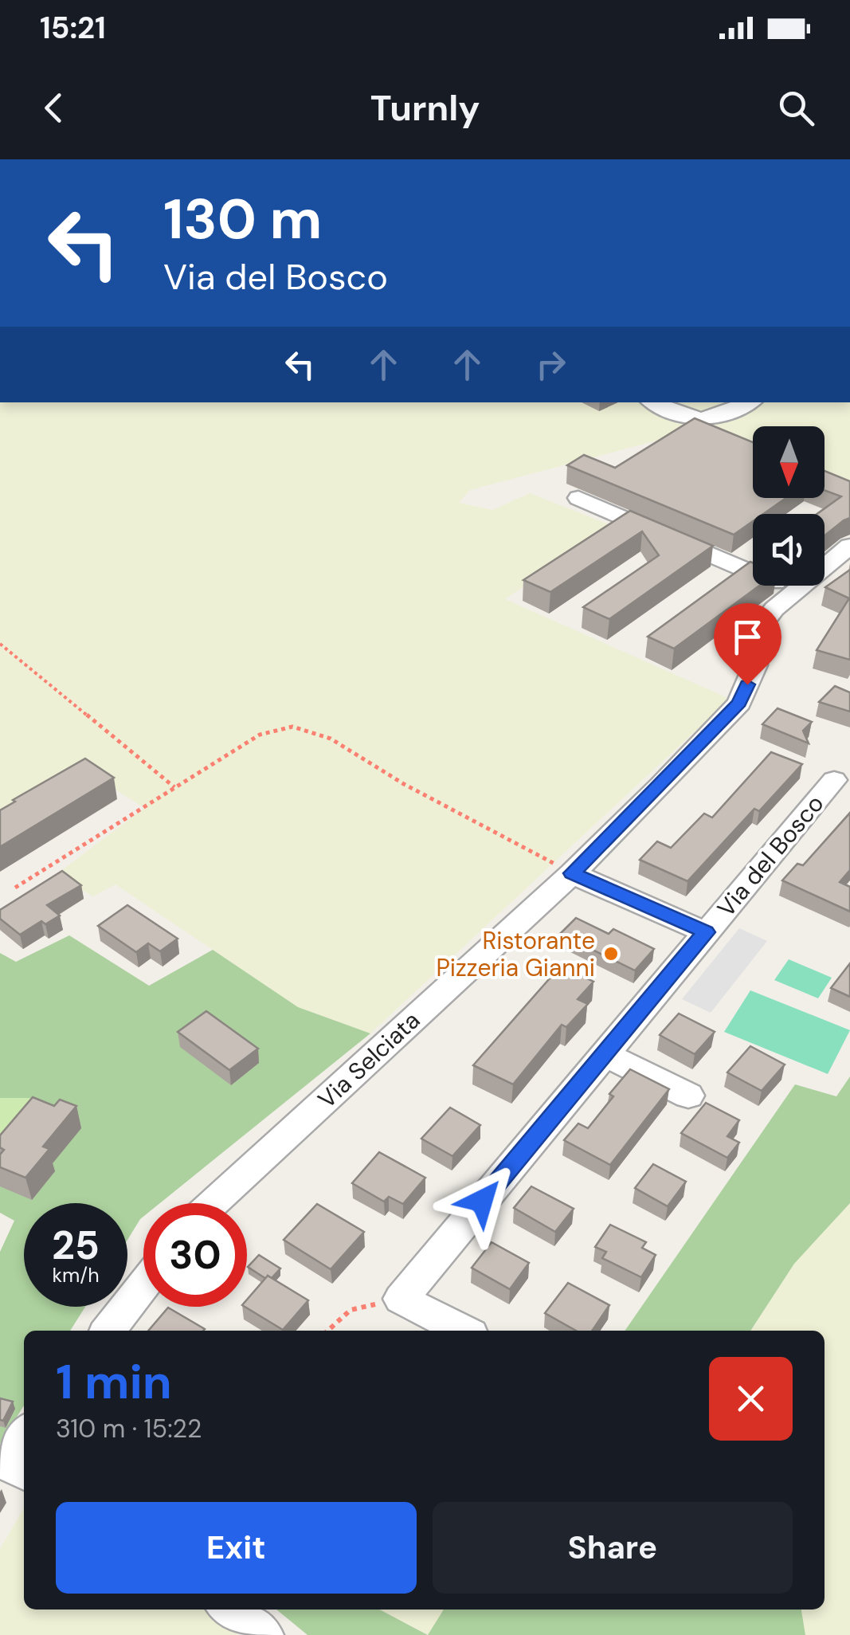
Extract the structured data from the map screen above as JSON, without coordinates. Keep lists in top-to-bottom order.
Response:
{
  "streets": {
    "street": ["Via del Bosco", "Via Selciata"]
  },
  "crossings": [
    ["Via del Bosco", "Via Selciata"]
  ],
  "places": ["Ristorante Pizzeria Gianni"],
  "north": "bottom",
  "page": {
    "status": "15:21",
    "header": "Turnly",
    "turn": ["130 m", "Via del Bosco"],
    "speed": "25 km/h",
    "limit": "30",
    "heading": ["1 min", "310 m · 15:22"],
    "buttons": ["Exit", "Share"]
  }
}
